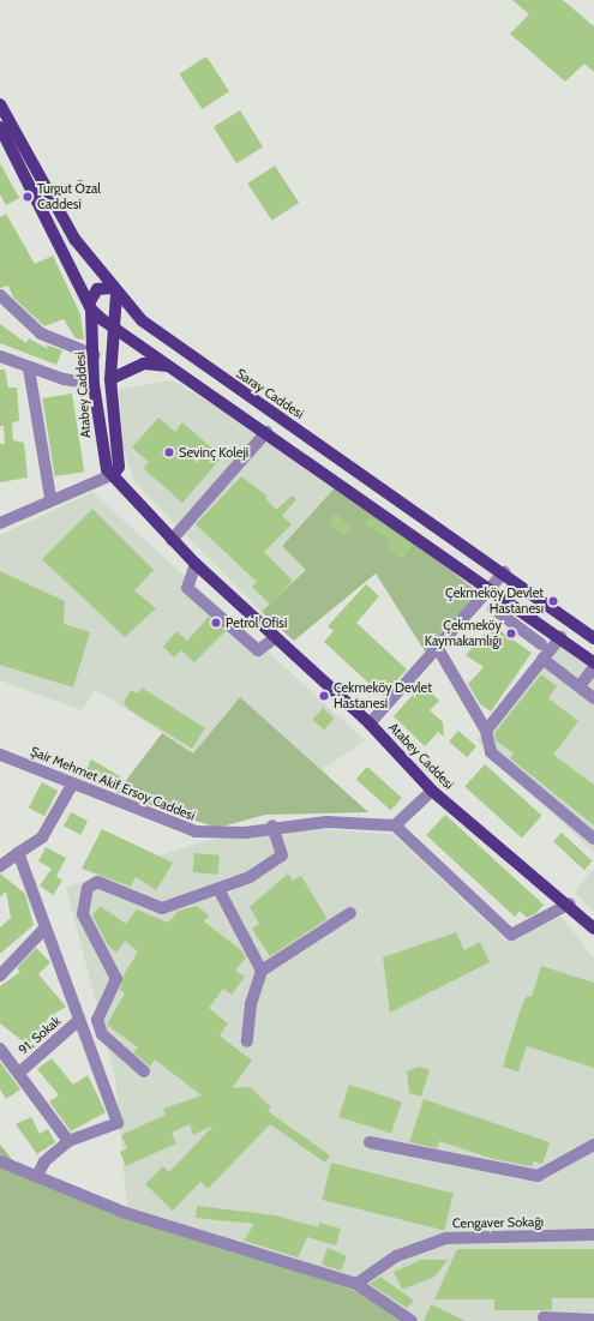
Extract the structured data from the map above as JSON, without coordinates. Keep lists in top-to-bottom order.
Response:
{
  "streets": {
    "main road": ["Saray Caddesi", "Atabey Caddesi"],
    "street": ["Şair Mehmet Akif Ersoy Caddesi", "91. Sokak", "Cengaver Sokağı"]
  },
  "places": [
    "Turgut Özal Caddesi",
    "Sevinç Koleji",
    "Çekmeköy Devlet Hastanesı",
    "Petrol Ofisi",
    "Çekmeköy Kaymakamlığı",
    "Çekmeköy Devlet Hastanesi"
  ]
}
